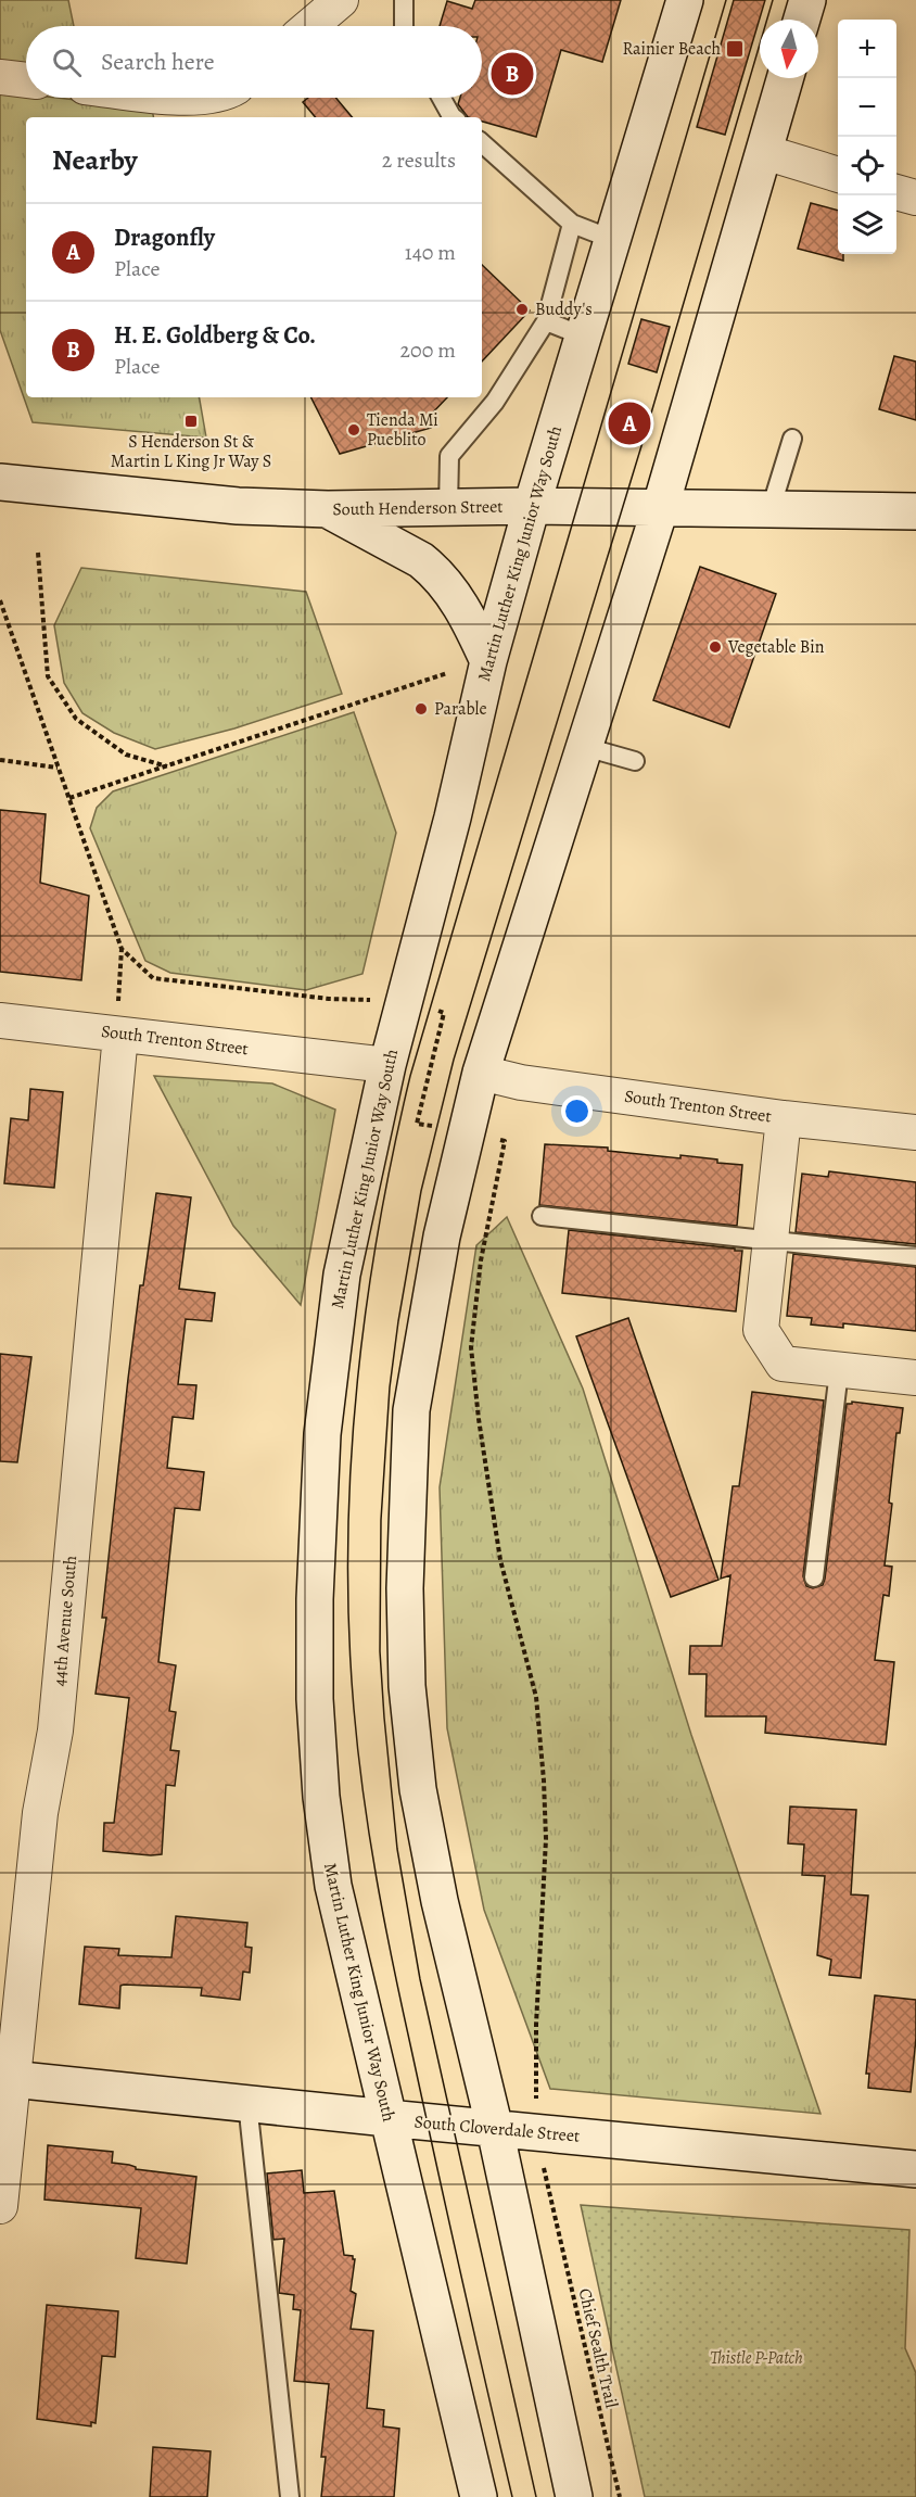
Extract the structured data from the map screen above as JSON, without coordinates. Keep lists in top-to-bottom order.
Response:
{
  "streets": {
    "main road": ["South Henderson Street", "Martin Luther King Junior Way South", "South Cloverdale Street"],
    "street": ["South Trenton Street", "44th Avenue South"],
    "path": ["Chief Sealth Trail"]
  },
  "crossings": [
    ["South Henderson Street", "Martin Luther King Junior Way South"],
    ["Martin Luther King Junior Way South", "South Trenton Street"],
    ["Martin Luther King Junior Way South", "South Cloverdale Street"],
    ["South Trenton Street", "44th Avenue South"],
    ["44th Avenue South", "South Cloverdale Street"]
  ],
  "parks": ["Thistle P-Patch"],
  "places": {
    "transit": ["Rainier Beach", "S Henderson St & Martin L King Jr Way S"],
    "other": [
      "Buddy's",
      "Tienda Mi Pueblito",
      "Vegetable Bin",
      "Parable"
    ]
  },
  "north": "bottom",
  "page": {
    "map_buttons": ["+", "−"],
    "search": "Search here",
    "pins": ["B", "A"],
    "heading": ["Nearby", "2 results"],
    "list": [
      {
        "mark": "A",
        "name": "Dragonfly",
        "note": "Place",
        "value": "140 m"
      },
      {
        "mark": "B",
        "name": "H. E. Goldberg & Co.",
        "note": "Place",
        "value": "200 m"
      }
    ]
  }
}
